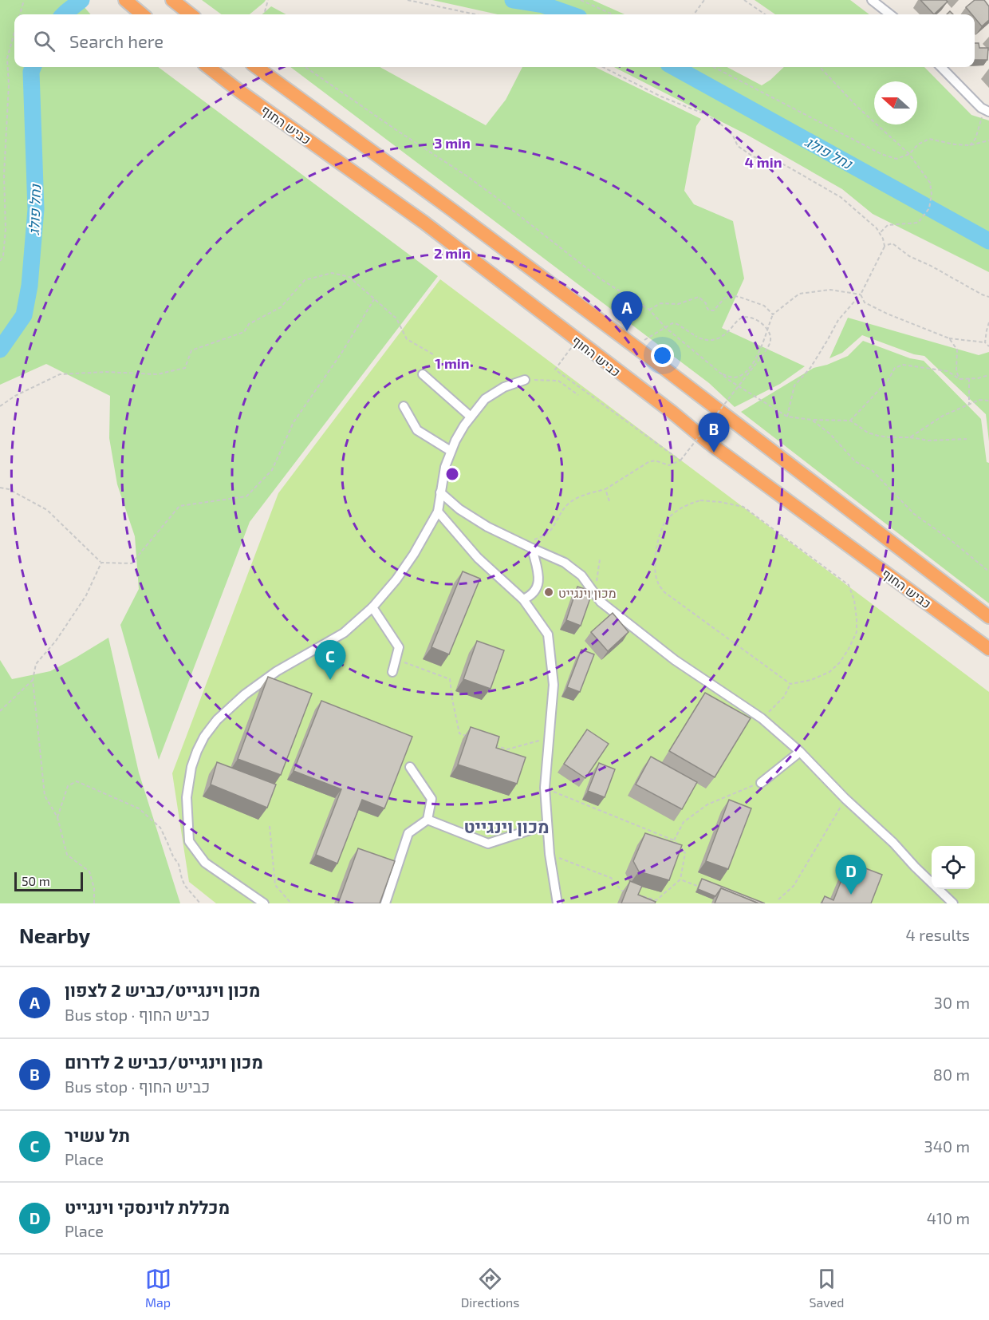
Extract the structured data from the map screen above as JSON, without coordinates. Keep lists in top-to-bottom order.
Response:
{
  "streets": {
    "highway": ["כביש החוף"]
  },
  "districts": ["מכון וינגייט"],
  "water": ["נחל פולג"],
  "places": ["מכון וינגייט"],
  "scale_bar": "50 m",
  "north": "left",
  "page": {
    "search": "Search here",
    "pins": [
      "A",
      "B",
      "C",
      "D"
    ],
    "scale": "50 m",
    "heading": ["Nearby", "4 results"],
    "list": [
      {
        "mark": "A",
        "name": "מכון וינגייט/כביש 2 לצפון",
        "note": "Bus stop · כביש החוף",
        "value": "30 m"
      },
      {
        "mark": "B",
        "name": "מכון וינגייט/כביש 2 לדרום",
        "note": "Bus stop · כביש החוף",
        "value": "80 m"
      },
      {
        "mark": "C",
        "name": "תל עשיר",
        "note": "Place",
        "value": "340 m"
      },
      {
        "mark": "D",
        "name": "מכללת לוינסקי וינגייט",
        "note": "Place",
        "value": "410 m"
      }
    ],
    "nav": ["Map", "Directions", "Saved"]
  },
  "rings": [
    "3 min",
    "4 min",
    "2 min",
    "1 min"
  ]
}
